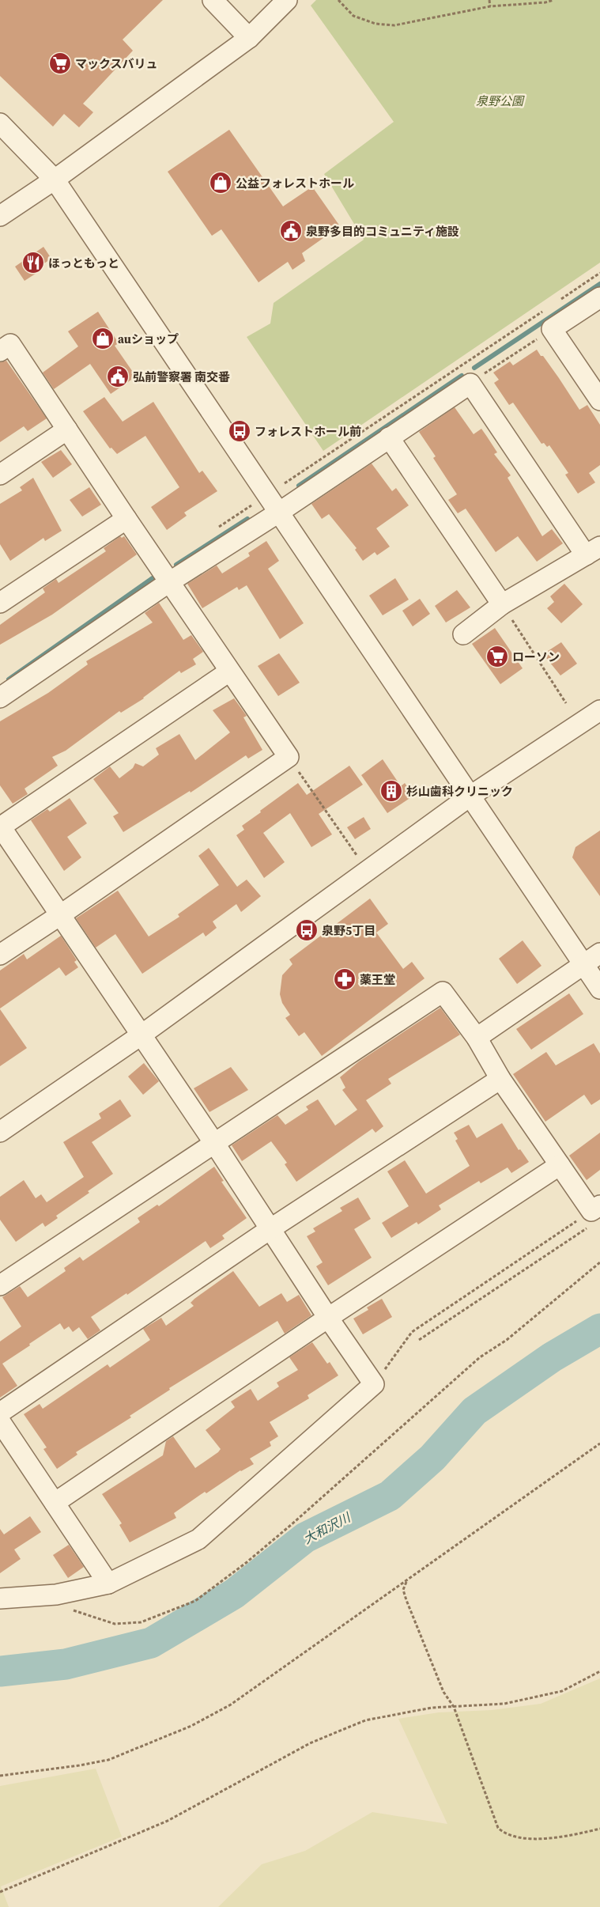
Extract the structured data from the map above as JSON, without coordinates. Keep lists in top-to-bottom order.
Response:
{
  "water": ["大和沢川"],
  "parks": ["泉野公園"],
  "places": {
    "supermarket": ["マックスバリュ", "ローソン"],
    "shop": ["公益フォレストホール", "auショップ"],
    "public building": ["泉野多目的コミュニティ施設", "弘前警察署 南交番"],
    "restaurant": ["ほっともっと"],
    "bus stop": ["フォレストホール前", "泉野5丁目"],
    "building": ["杉山歯科クリニック"],
    "pharmacy": ["薬王堂"]
  }
}
